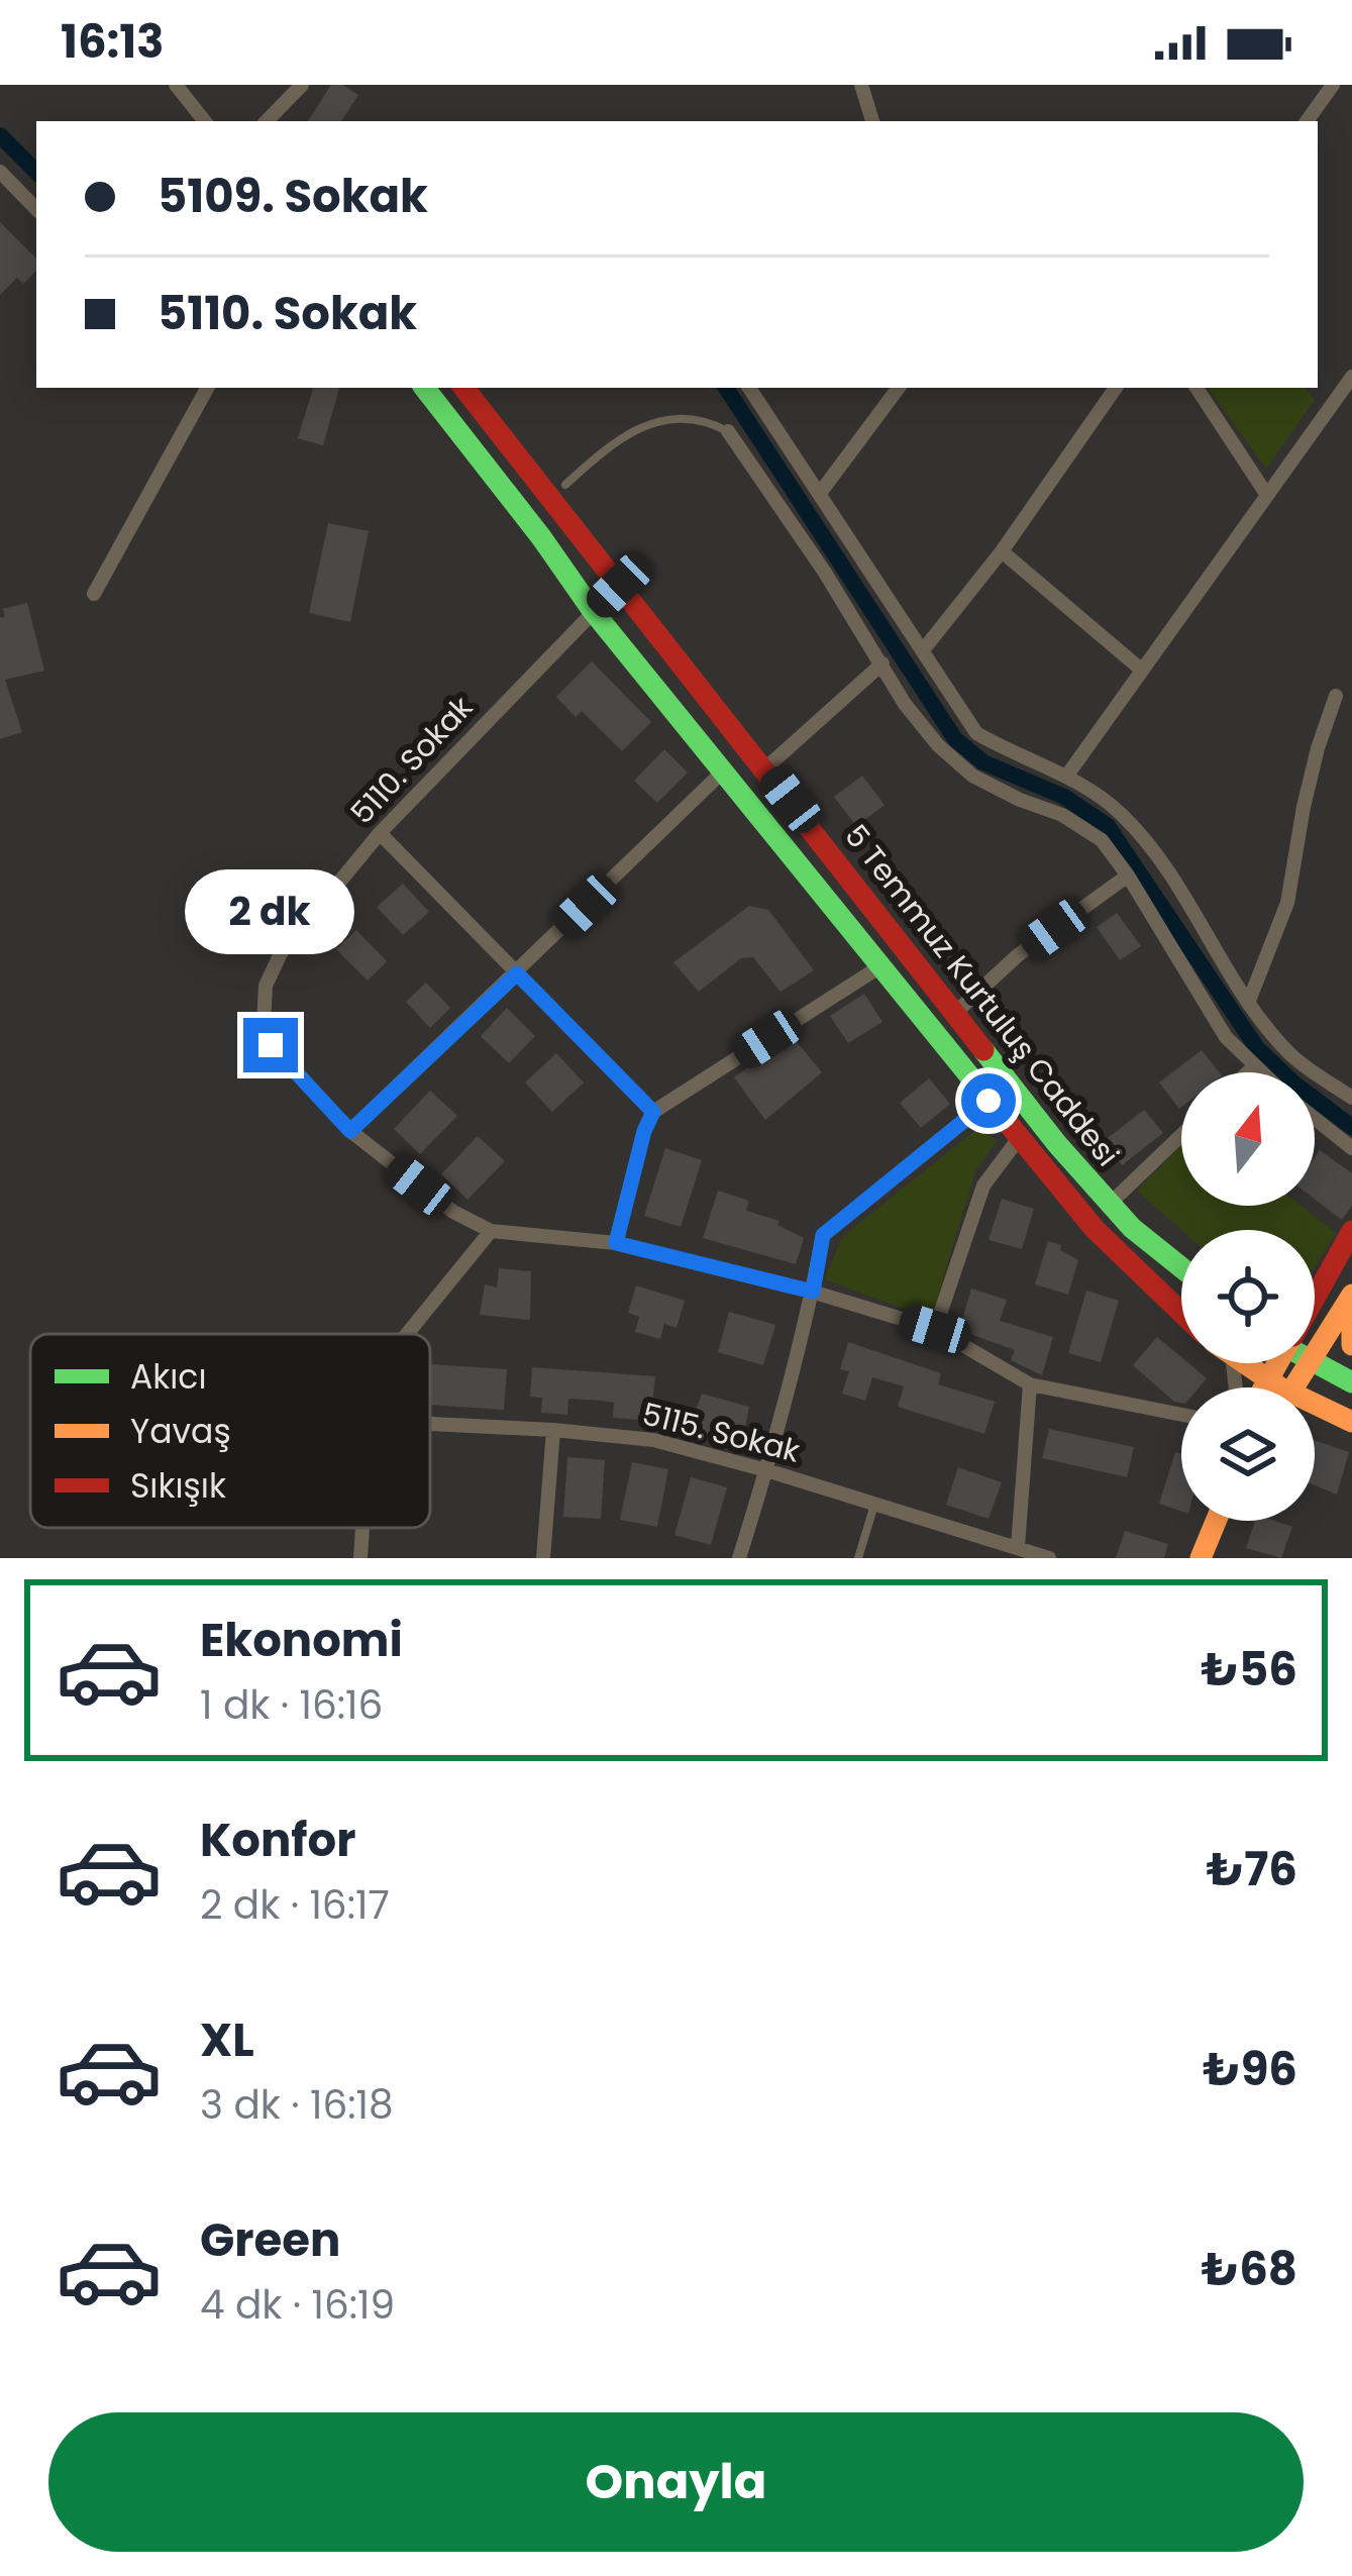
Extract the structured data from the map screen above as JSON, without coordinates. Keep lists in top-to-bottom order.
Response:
{
  "streets": {
    "main road": ["5 Temmuz Kurtuluş Caddesi"],
    "street": ["5110. Sokak", "5115. Sokak"]
  },
  "crossings": [
    ["5110. Sokak", "5 Temmuz Kurtuluş Caddesi"]
  ],
  "legend": ["Akıcı", "Yavaş", "Sıkışık"],
  "north": "top",
  "page": {
    "status": "16:13",
    "banner": ["5109. Sokak", "5110. Sokak"],
    "bubble": "2 dk",
    "list": [
      {
        "name": "Ekonomi",
        "note": "1 dk · 16:16",
        "value": "₺56"
      },
      {
        "name": "Konfor",
        "note": "2 dk · 16:17",
        "value": "₺76"
      },
      {
        "name": "XL",
        "note": "3 dk · 16:18",
        "value": "₺96"
      },
      {
        "name": "Green",
        "note": "4 dk · 16:19",
        "value": "₺68"
      }
    ],
    "buttons": "Onayla"
  }
}
